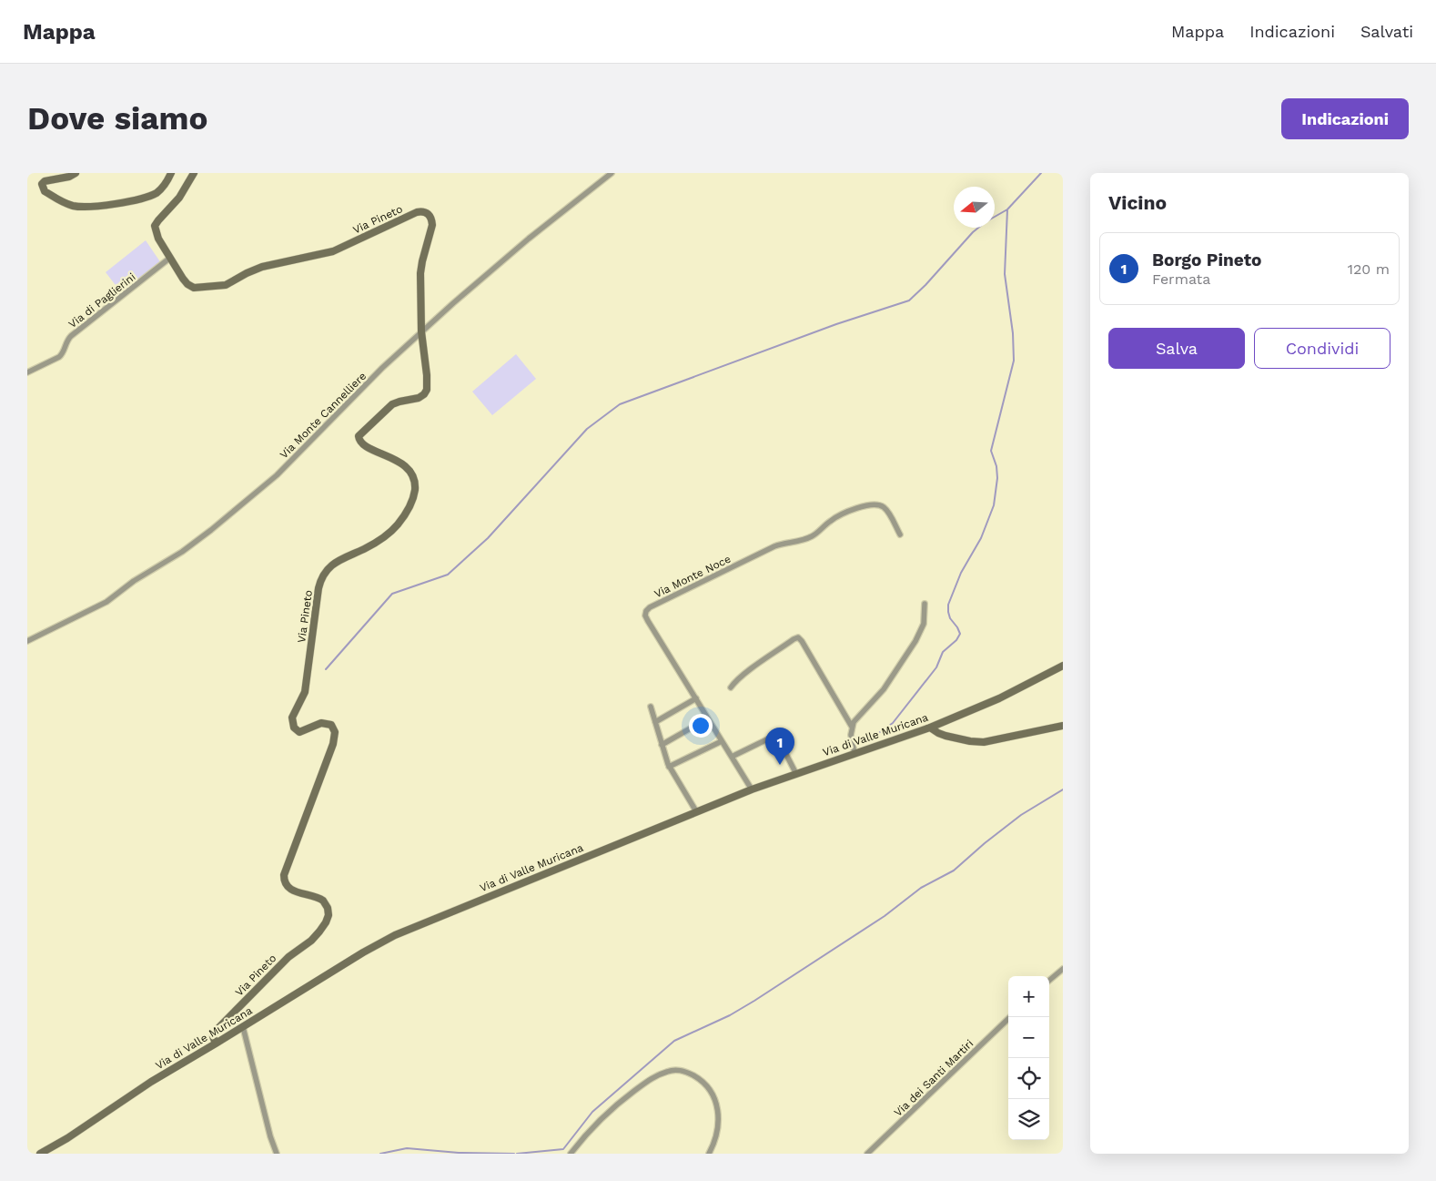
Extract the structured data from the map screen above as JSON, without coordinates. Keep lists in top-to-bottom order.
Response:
{
  "streets": {
    "street": [
      "Via Pineto",
      "Via di Paglierini",
      "Via Monte Cannelliere",
      "Via Monte Noce",
      "Via di Valle Muricana",
      "Via dei Santi Martiri"
    ]
  },
  "crossings": [
    ["Via Pineto", "Via di Paglierini"],
    ["Via Pineto", "Via Monte Cannelliere"],
    ["Via Pineto", "Via di Valle Muricana"],
    ["Via Monte Noce", "Via di Valle Muricana"]
  ],
  "north": "left",
  "page": {
    "header": "Mappa",
    "nav": ["Mappa", "Indicazioni", "Salvati"],
    "buttons": [
      "Indicazioni",
      ["Salva", "Condividi"]
    ],
    "title": "Dove siamo",
    "heading": "Vicino",
    "list": [
      {
        "mark": "1",
        "name": "Borgo Pineto",
        "note": "Fermata",
        "value": "120 m"
      }
    ],
    "pins": "1",
    "map_buttons": ["+", "−"]
  }
}
